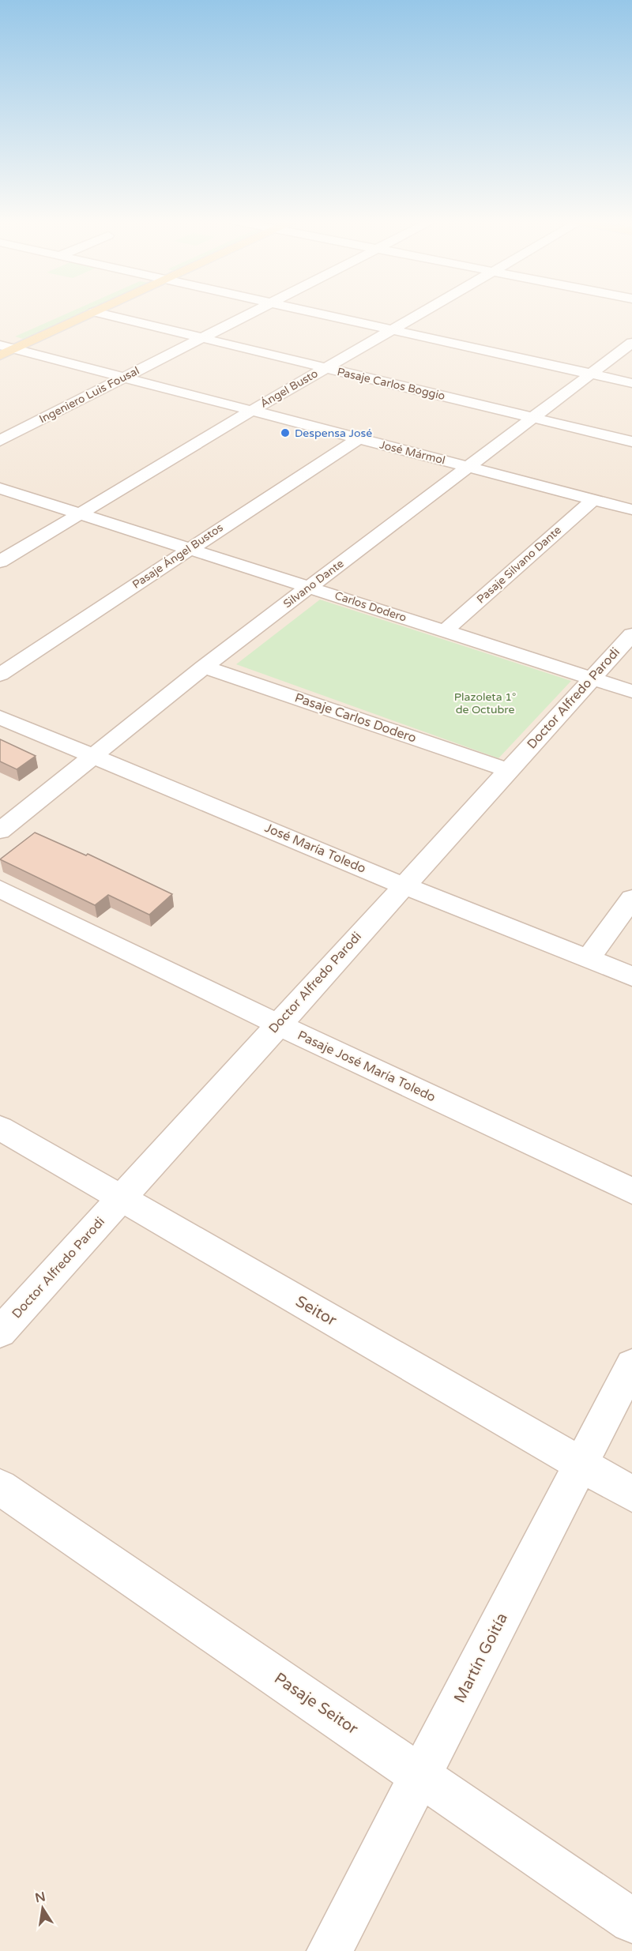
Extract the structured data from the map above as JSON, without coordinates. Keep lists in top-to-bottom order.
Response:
{
  "streets": {
    "street": [
      "Pasaje Carlos Boggio",
      "Ángel Busto",
      "Ingeniero Luis Fousal",
      "José Mármol",
      "Pasaje Ángel Bustos",
      "Pasaje Silvano Dante",
      "Silvano Dante",
      "Carlos Dodero",
      "Doctor Alfredo Parodi",
      "Pasaje Carlos Dodero",
      "José María Toledo",
      "Pasaje José María Toledo",
      "Seitor",
      "Martín Goitía",
      "Pasaje Seitor"
    ]
  },
  "crossings": [
    ["Pasaje Carlos Boggio", "Ángel Busto"],
    ["Pasaje Carlos Boggio", "Ingeniero Luis Fousal"],
    ["Pasaje Carlos Boggio", "Silvano Dante"],
    ["Ángel Busto", "José Mármol"],
    ["Ángel Busto", "Carlos Dodero"],
    ["Ingeniero Luis Fousal", "José Mármol"],
    ["José Mármol", "Pasaje Ángel Bustos"],
    ["José Mármol", "Pasaje Silvano Dante"],
    ["José Mármol", "Silvano Dante"],
    ["Pasaje Ángel Bustos", "Carlos Dodero"],
    ["Pasaje Silvano Dante", "Carlos Dodero"],
    ["Silvano Dante", "Carlos Dodero"],
    ["Silvano Dante", "Pasaje Carlos Dodero"],
    ["Silvano Dante", "José María Toledo"],
    ["Carlos Dodero", "Doctor Alfredo Parodi"],
    ["Doctor Alfredo Parodi", "Pasaje Carlos Dodero"],
    ["Doctor Alfredo Parodi", "José María Toledo"],
    ["Doctor Alfredo Parodi", "Pasaje José María Toledo"],
    ["Doctor Alfredo Parodi", "Seitor"],
    ["Seitor", "Martín Goitía"],
    ["Martín Goitía", "Pasaje Seitor"]
  ],
  "parks": ["Plazoleta 1° de Octubre"],
  "places": ["Despensa José"],
  "north": "top"
}
